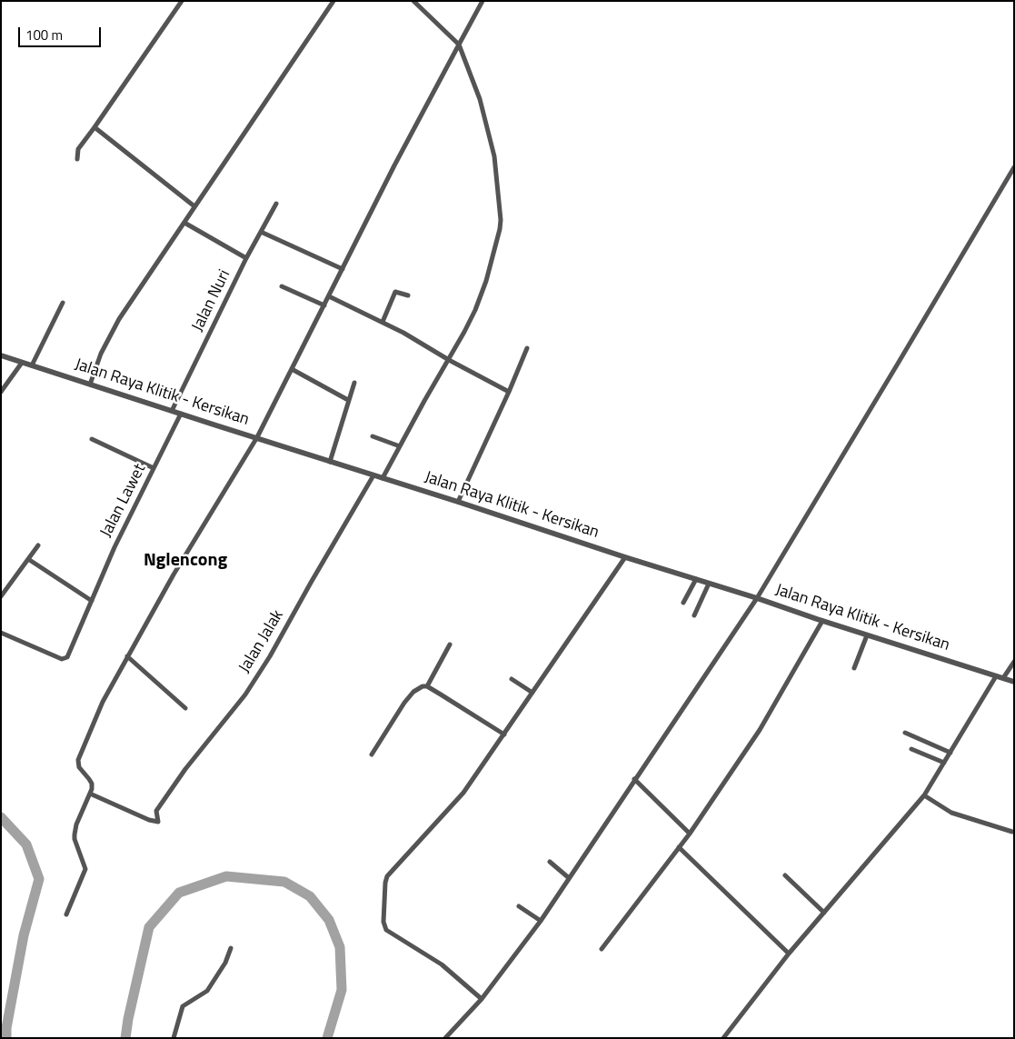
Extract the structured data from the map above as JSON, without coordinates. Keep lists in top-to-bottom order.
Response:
{
  "streets": {
    "street": [
      "Jalan Nuri",
      "Jalan Raya Klitik - Kersikan",
      "Jalan Lawet",
      "Jalan Jalak"
    ]
  },
  "crossings": [
    ["Jalan Nuri", "Jalan Raya Klitik - Kersikan"],
    ["Jalan Raya Klitik - Kersikan", "Jalan Lawet"],
    ["Jalan Raya Klitik - Kersikan", "Jalan Jalak"]
  ],
  "districts": ["Nglencong"],
  "scale_bar": "100 m"
}
